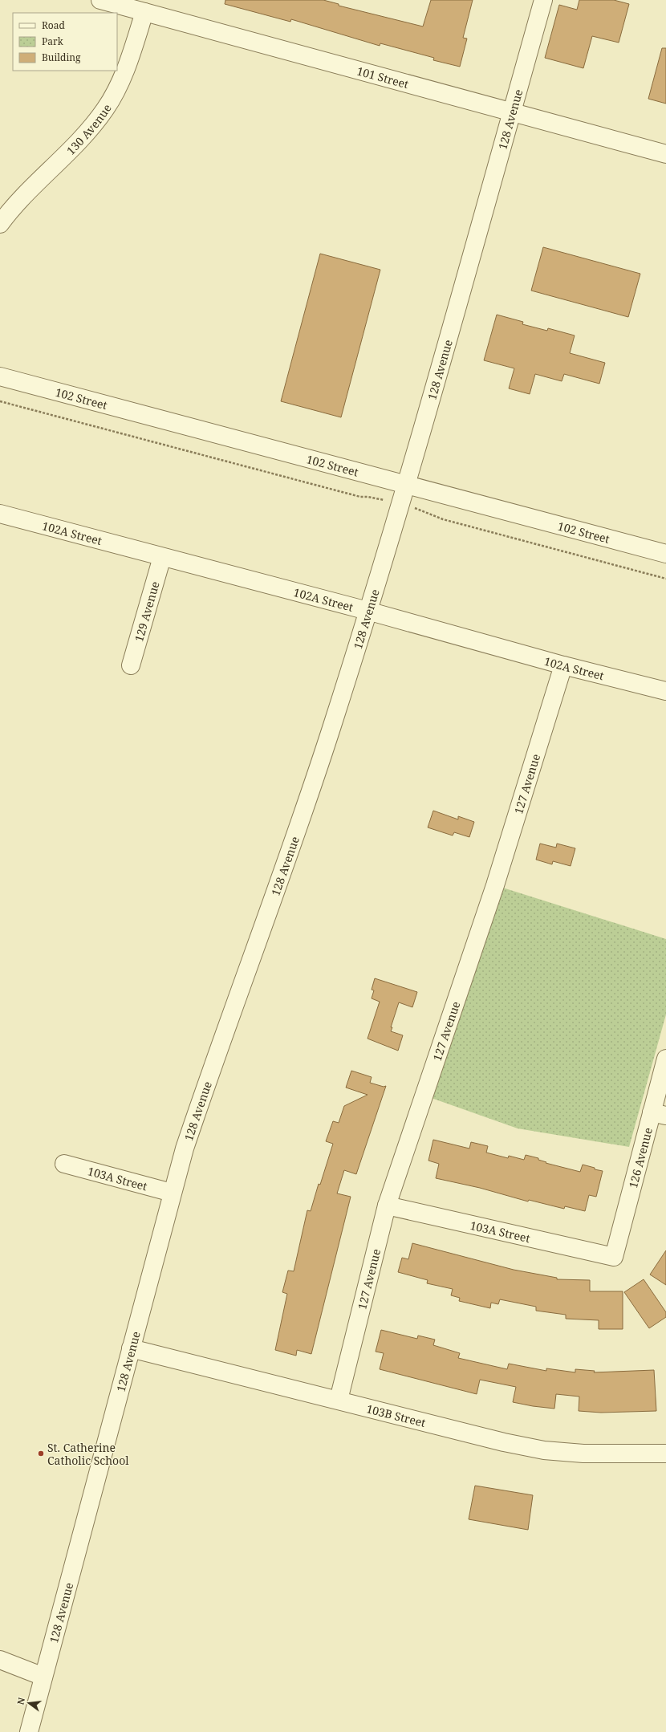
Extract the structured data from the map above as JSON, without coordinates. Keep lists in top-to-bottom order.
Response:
{
  "streets": {
    "street": [
      "101 Street",
      "128 Avenue",
      "130 Avenue",
      "102 Street",
      "102A Street",
      "129 Avenue",
      "127 Avenue",
      "126 Avenue",
      "103A Street",
      "103B Street"
    ]
  },
  "crossings": [
    ["101 Street", "128 Avenue"],
    ["101 Street", "130 Avenue"],
    ["128 Avenue", "102 Street"],
    ["128 Avenue", "102A Street"],
    ["128 Avenue", "103A Street"],
    ["128 Avenue", "103B Street"],
    ["102A Street", "129 Avenue"],
    ["102A Street", "127 Avenue"],
    ["127 Avenue", "103A Street"],
    ["127 Avenue", "103B Street"],
    ["126 Avenue", "103A Street"]
  ],
  "places": ["St. Catherine Catholic School"],
  "legend": ["Road", "Park", "Building"],
  "north": "left"
}
